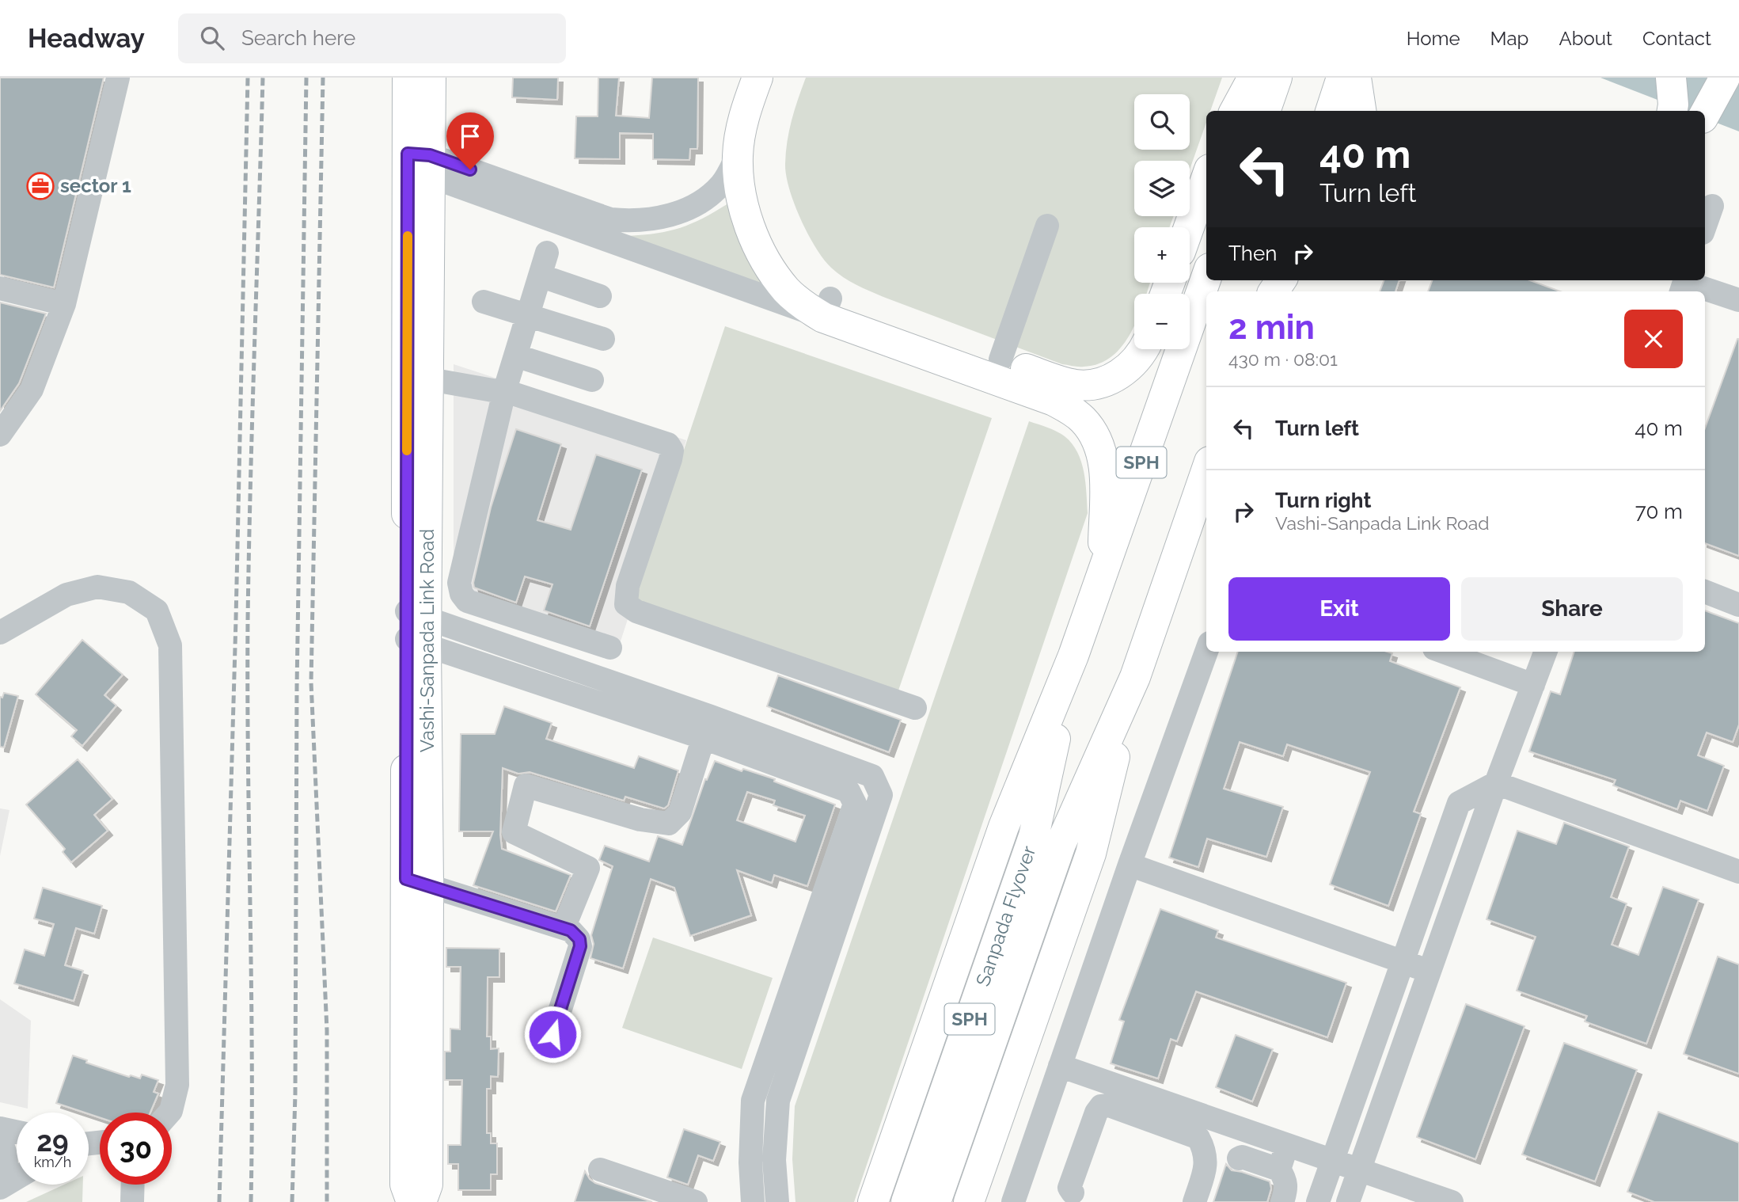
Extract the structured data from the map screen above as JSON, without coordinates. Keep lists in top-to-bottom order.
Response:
{
  "streets": {
    "main road": ["SPH", "Vashi-Sanpada Link Road", "Sanpada Flyover"]
  },
  "crossings": [
    ["SPH", "Sanpada Flyover"]
  ],
  "places": {
    "office": ["sector 1"]
  },
  "page": {
    "header": "Headway",
    "search": "Search here",
    "nav": [
      "Home",
      "Map",
      "About",
      "Contact"
    ],
    "map_buttons": ["+", "−"],
    "turn": ["40 m", "Turn left"],
    "then": "Then",
    "heading": ["2 min", "430 m · 08:01"],
    "list": [
      {
        "name": "Turn left",
        "value": "40 m"
      },
      {
        "name": "Turn right",
        "note": "Vashi-Sanpada Link Road",
        "value": "70 m"
      }
    ],
    "buttons": ["Exit", "Share"],
    "speed": "29 km/h",
    "limit": "30"
  }
}
